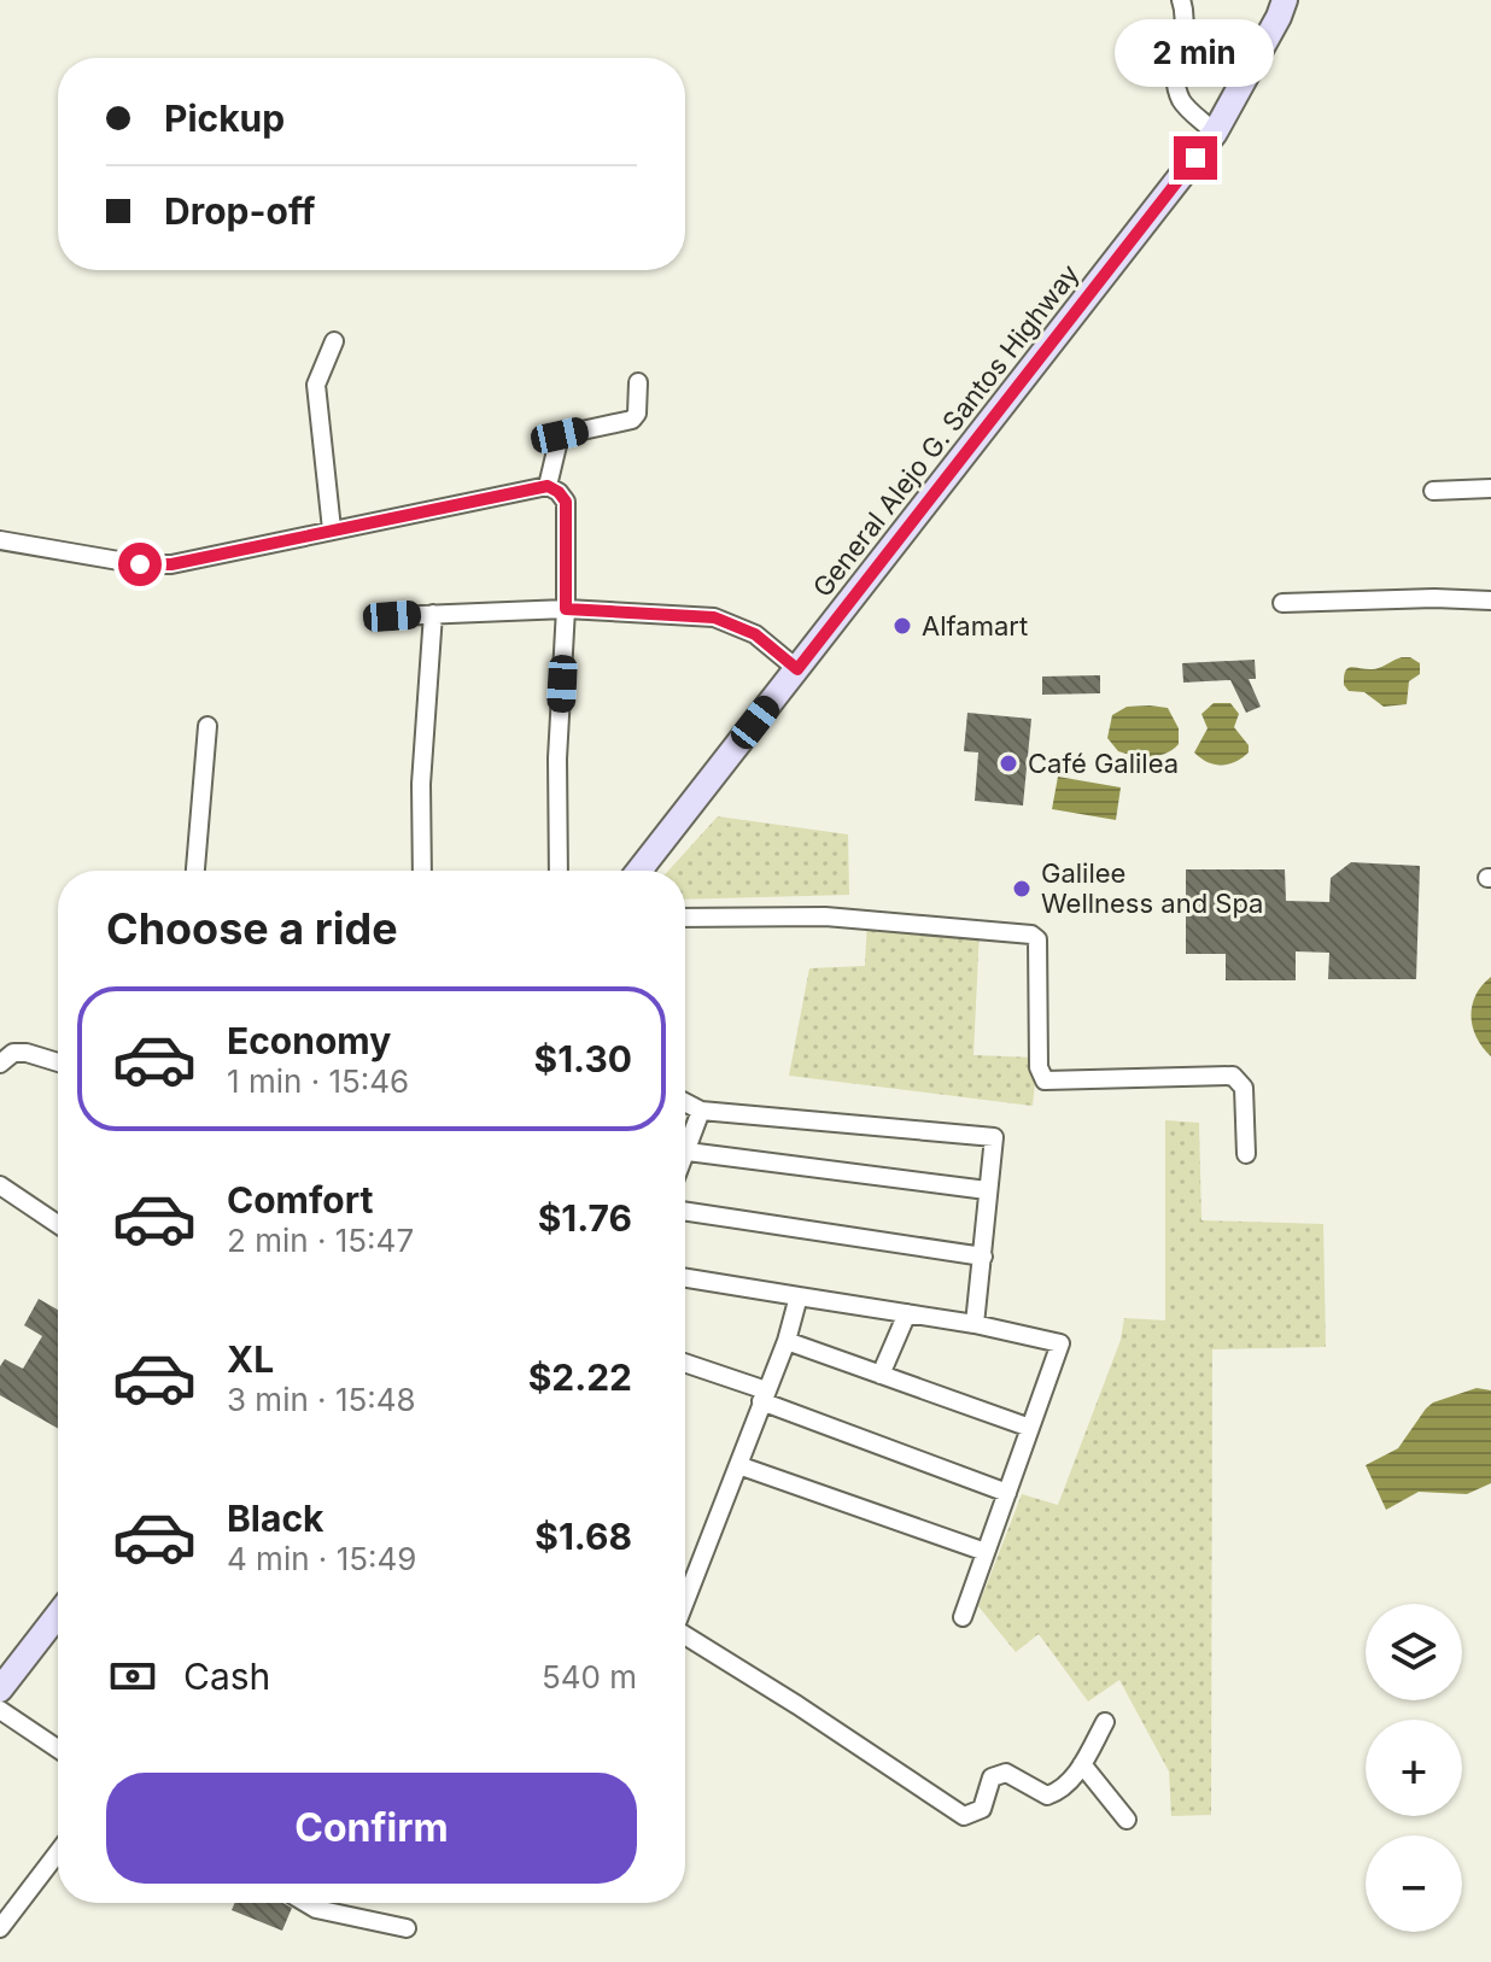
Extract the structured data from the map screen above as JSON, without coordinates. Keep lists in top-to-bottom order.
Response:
{
  "streets": {
    "main road": ["General Alejo G. Santos Highway"]
  },
  "places": ["Alfamart", "Café Galilea", "Galilee Wellness and Spa"],
  "page": {
    "bubble": "2 min",
    "banner": ["Pickup", "Drop-off"],
    "heading": "Choose a ride",
    "list": [
      {
        "name": "Economy",
        "note": "1 min · 15:46",
        "value": "$1.30"
      },
      {
        "name": "Comfort",
        "note": "2 min · 15:47",
        "value": "$1.76"
      },
      {
        "name": "XL",
        "note": "3 min · 15:48",
        "value": "$2.22"
      },
      {
        "name": "Black",
        "note": "4 min · 15:49",
        "value": "$1.68"
      }
    ],
    "map_buttons": ["+", "−"],
    "pay": ["Cash", "540 m"],
    "buttons": "Confirm"
  }
}
